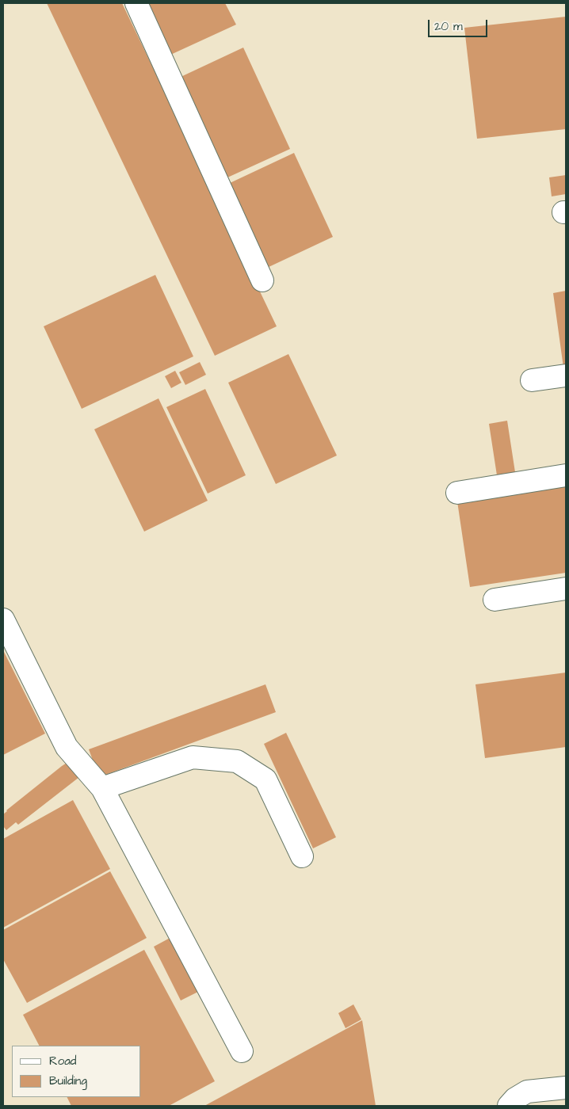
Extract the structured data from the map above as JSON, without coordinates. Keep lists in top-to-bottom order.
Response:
{
  "legend": ["Road", "Building"],
  "scale_bar": "20 m"
}
